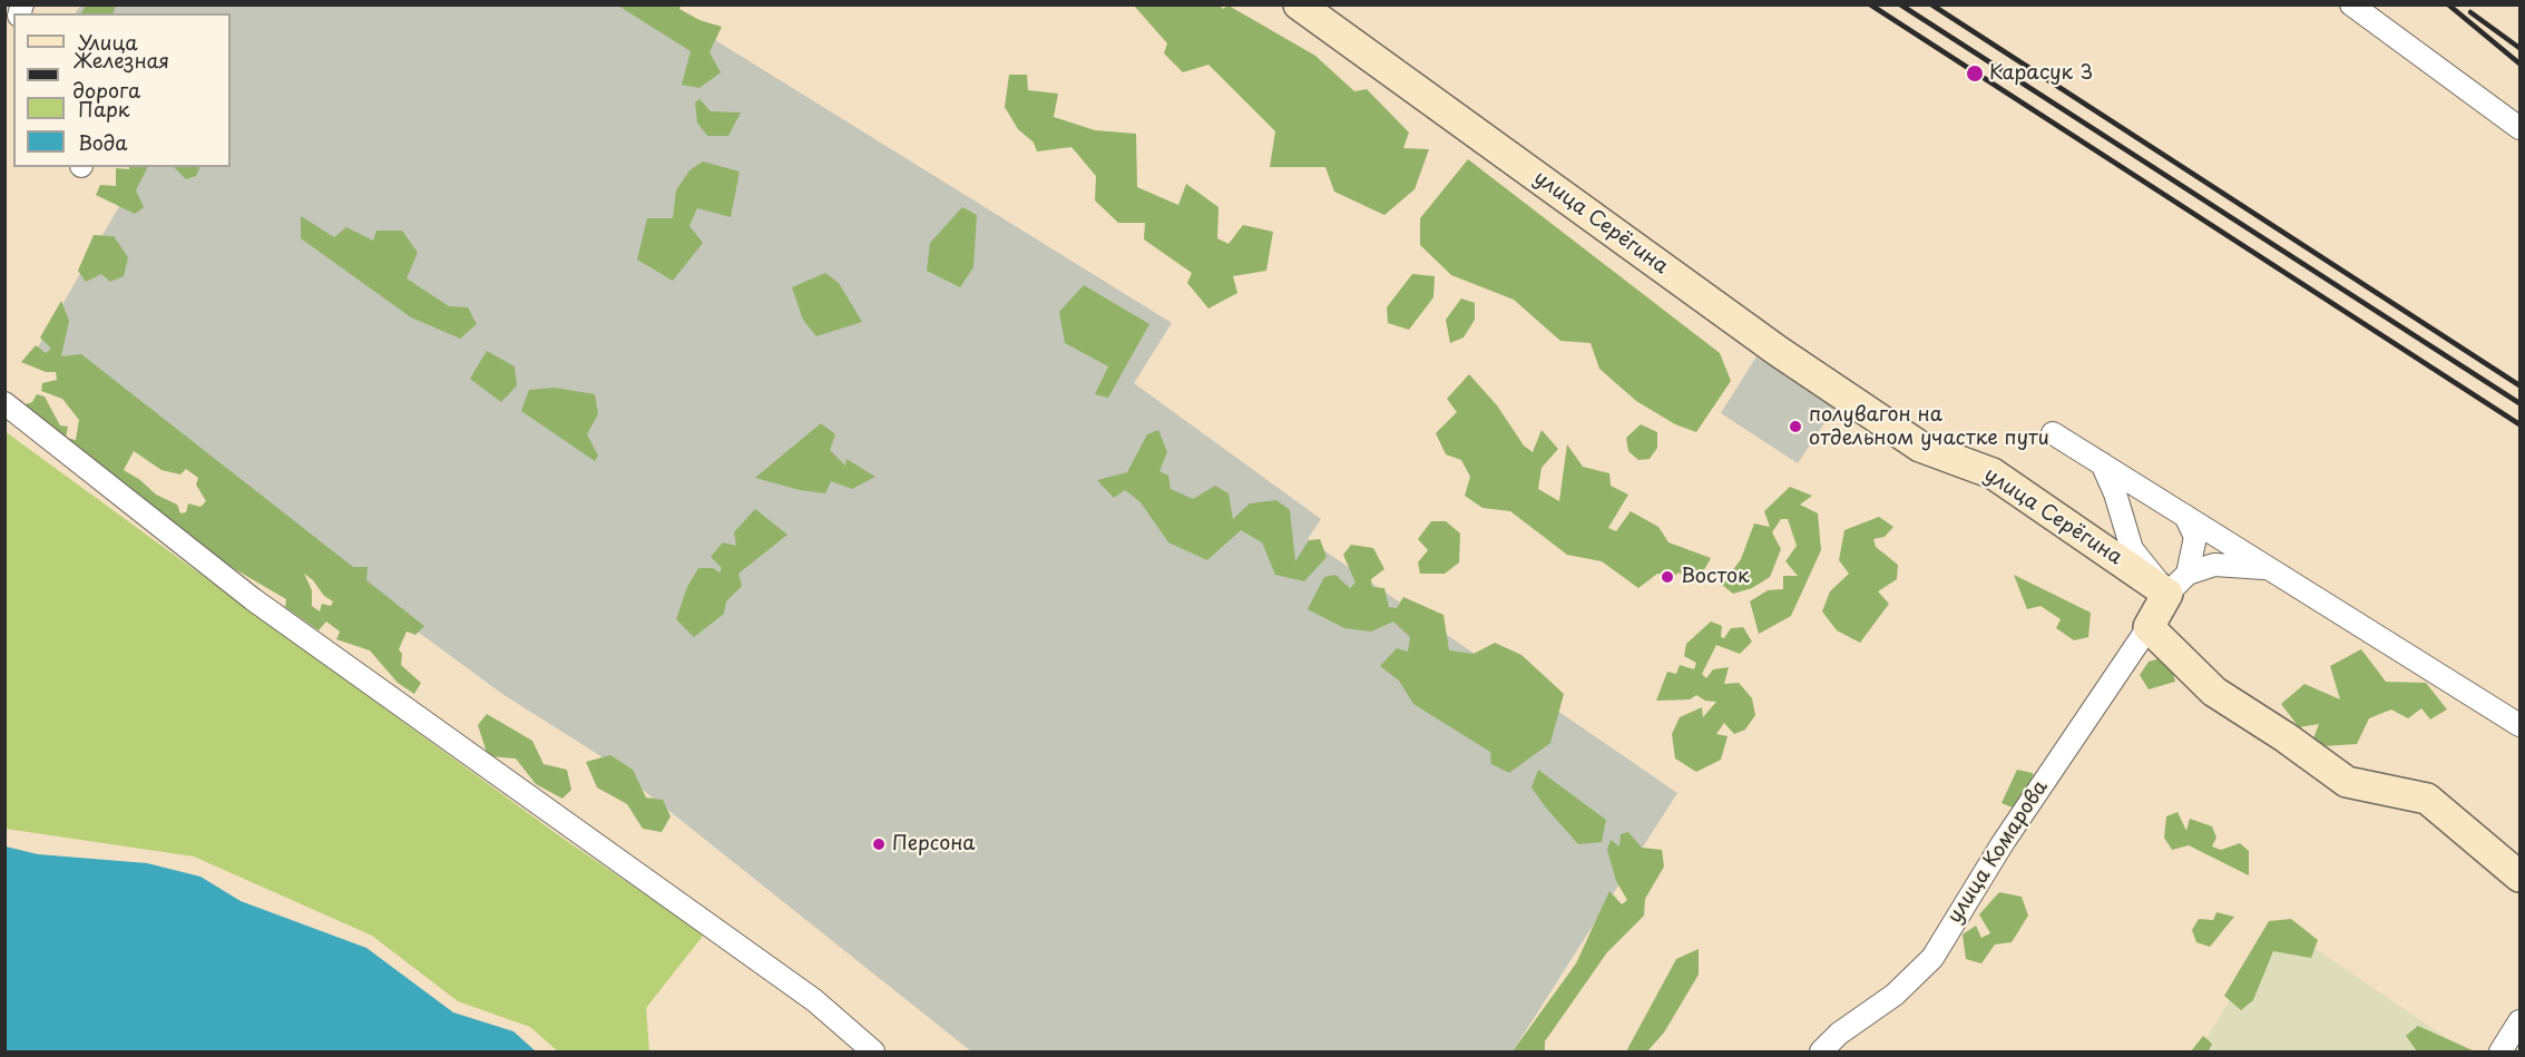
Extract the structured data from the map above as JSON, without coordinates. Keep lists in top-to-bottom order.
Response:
{
  "streets": {
    "street": ["улица Серёгина", "улица Комарова"]
  },
  "places": [
    "Карасук 3",
    "полувагон на отдельном участке пути",
    "Восток",
    "Персона"
  ],
  "legend": [
    "Улица",
    "Железная дорога",
    "Парк",
    "Вода"
  ]
}
